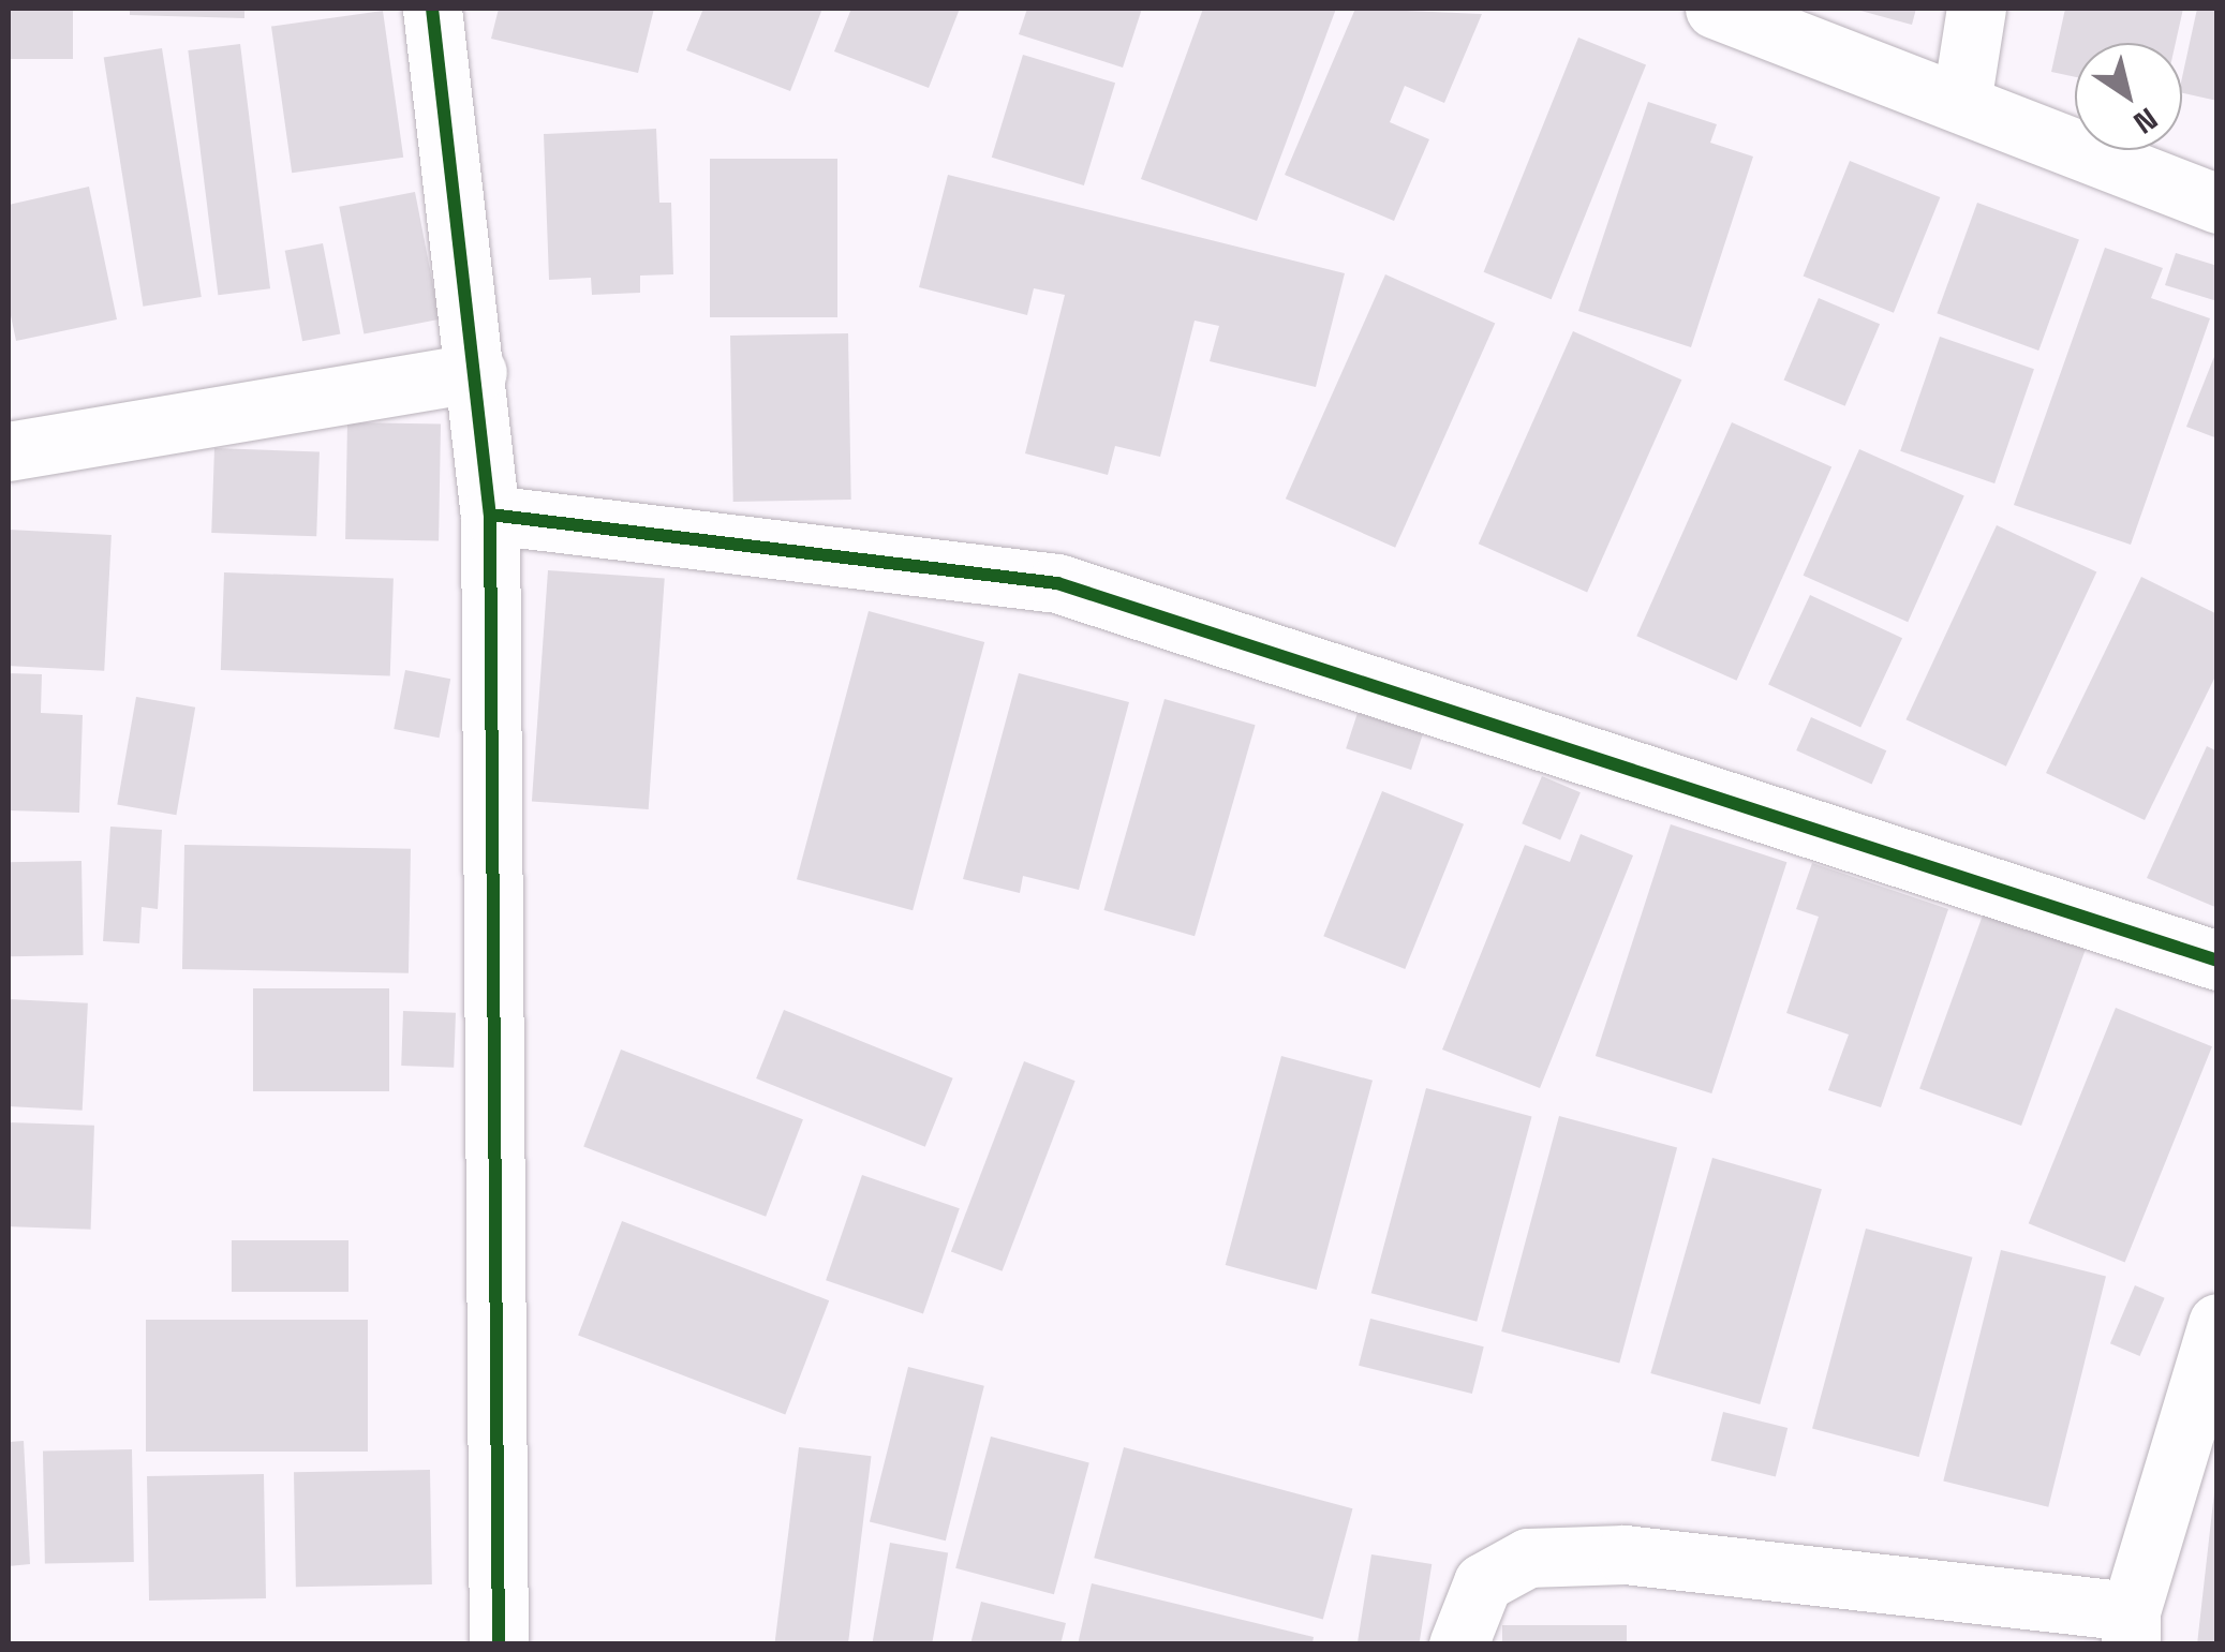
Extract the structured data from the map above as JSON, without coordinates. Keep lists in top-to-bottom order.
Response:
{
  "north": "bottom right"
}
